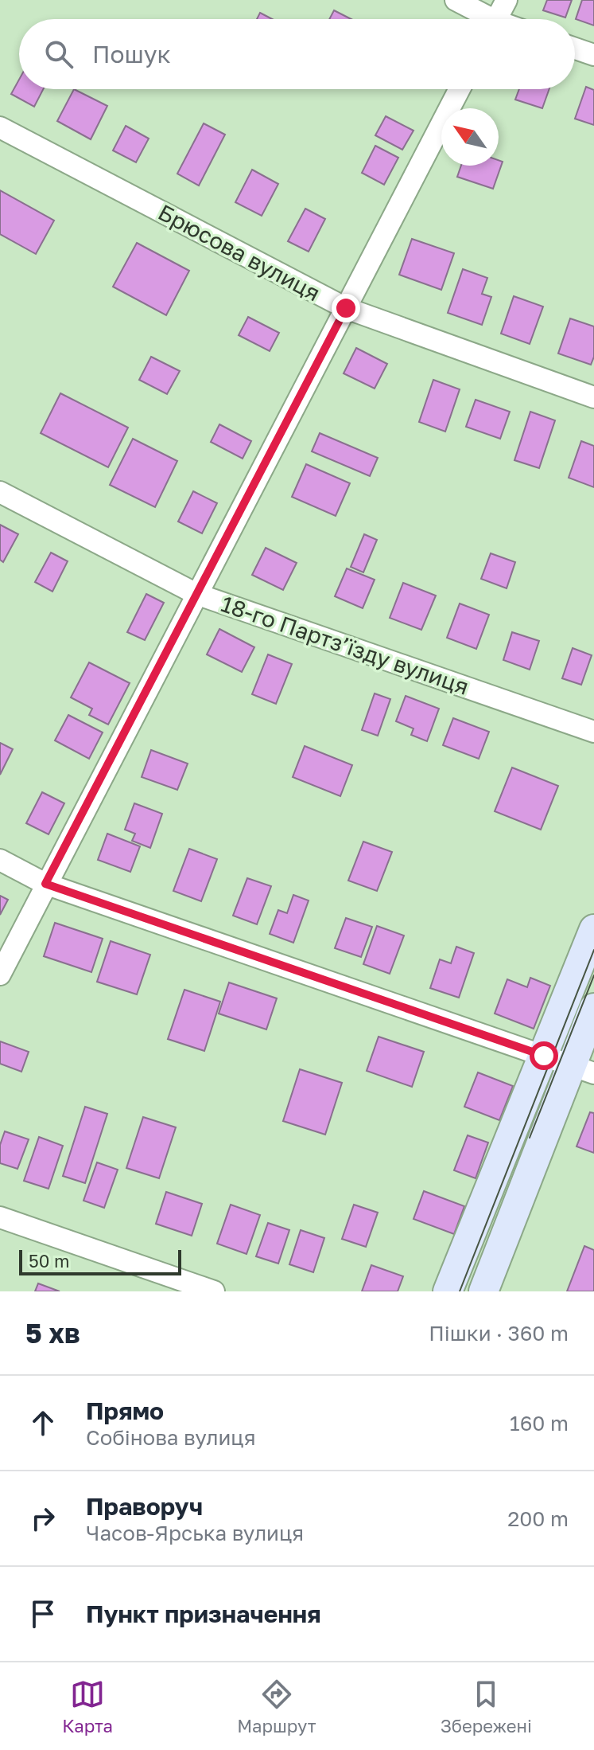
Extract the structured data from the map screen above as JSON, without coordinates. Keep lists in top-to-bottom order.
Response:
{
  "streets": {
    "street": ["Брюсова вулиця", "18-го Партз’їзду вулиця"]
  },
  "scale_bar": "50 m",
  "north": "top left",
  "page": {
    "search": "Пошук",
    "scale": "50 m",
    "heading": ["5 хв", "Пішки · 360 m"],
    "list": [
      ["Прямо", "Собінова вулиця", "160 m"],
      ["Праворуч", "Часов-Ярська вулиця", "200 m"],
      "Пункт призначення"
    ],
    "nav": ["Карта", "Маршрут", "Збережені"]
  }
}
